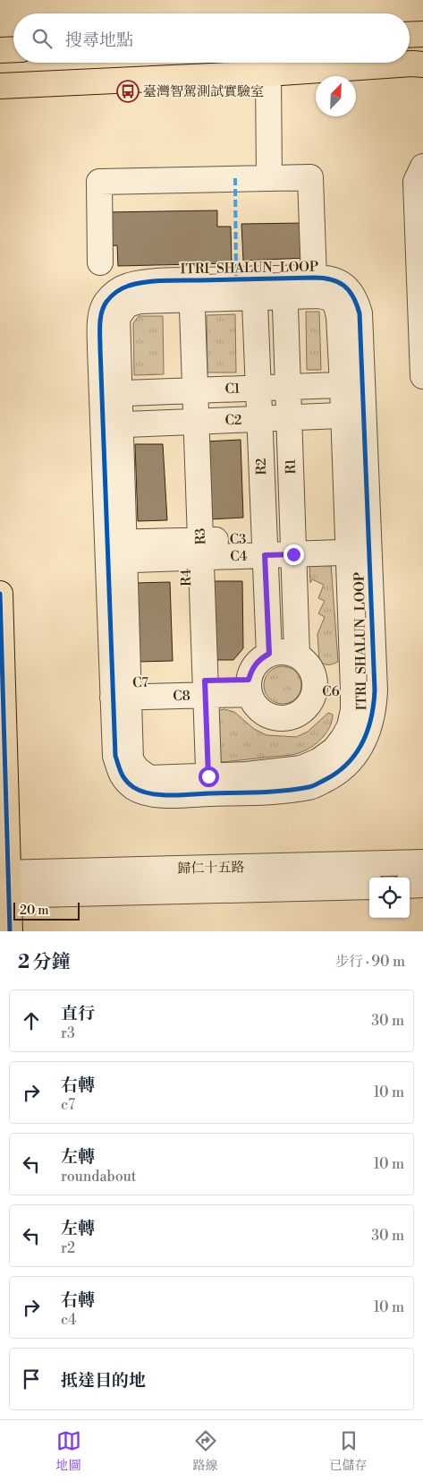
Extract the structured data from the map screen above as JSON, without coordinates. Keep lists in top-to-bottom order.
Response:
{
  "streets": {
    "street": [
      "ITRI_SHALUN_LOOP",
      "C1",
      "C2",
      "R2",
      "R1",
      "R3",
      "C3",
      "C4",
      "C8",
      "歸仁十五路"
    ]
  },
  "crossings": [
    ["ITRI_SHALUN_LOOP", "C1"],
    ["ITRI_SHALUN_LOOP", "C2"],
    ["ITRI_SHALUN_LOOP", "R2"],
    ["ITRI_SHALUN_LOOP", "R1"],
    ["ITRI_SHALUN_LOOP", "R3"],
    ["ITRI_SHALUN_LOOP", "C3"],
    ["ITRI_SHALUN_LOOP", "C4"],
    ["ITRI_SHALUN_LOOP", "C8"],
    ["C1", "R2"],
    ["C1", "R1"],
    ["C1", "R3"],
    ["C2", "R2"],
    ["C2", "R1"],
    ["C2", "R3"],
    ["R2", "R1"],
    ["R2", "C3"],
    ["R2", "C4"],
    ["R1", "C4"],
    ["R3", "C3"],
    ["R3", "C8"],
    ["C3", "C4"]
  ],
  "places": {
    "bus stop": ["臺灣智駕測試實驗室"]
  },
  "scale_bar": "20 m",
  "north": "top right",
  "page": {
    "search": "搜尋地點",
    "scale": "20 m",
    "heading": ["2 分鐘", "步行 · 90 m"],
    "list": [
      ["直行", "r3", "30 m"],
      ["右轉", "c7", "10 m"],
      ["左轉", "roundabout", "10 m"],
      ["左轉", "r2", "30 m"],
      ["右轉", "c4", "10 m"],
      "抵達目的地"
    ],
    "nav": ["地圖", "路線", "已儲存"]
  }
}
